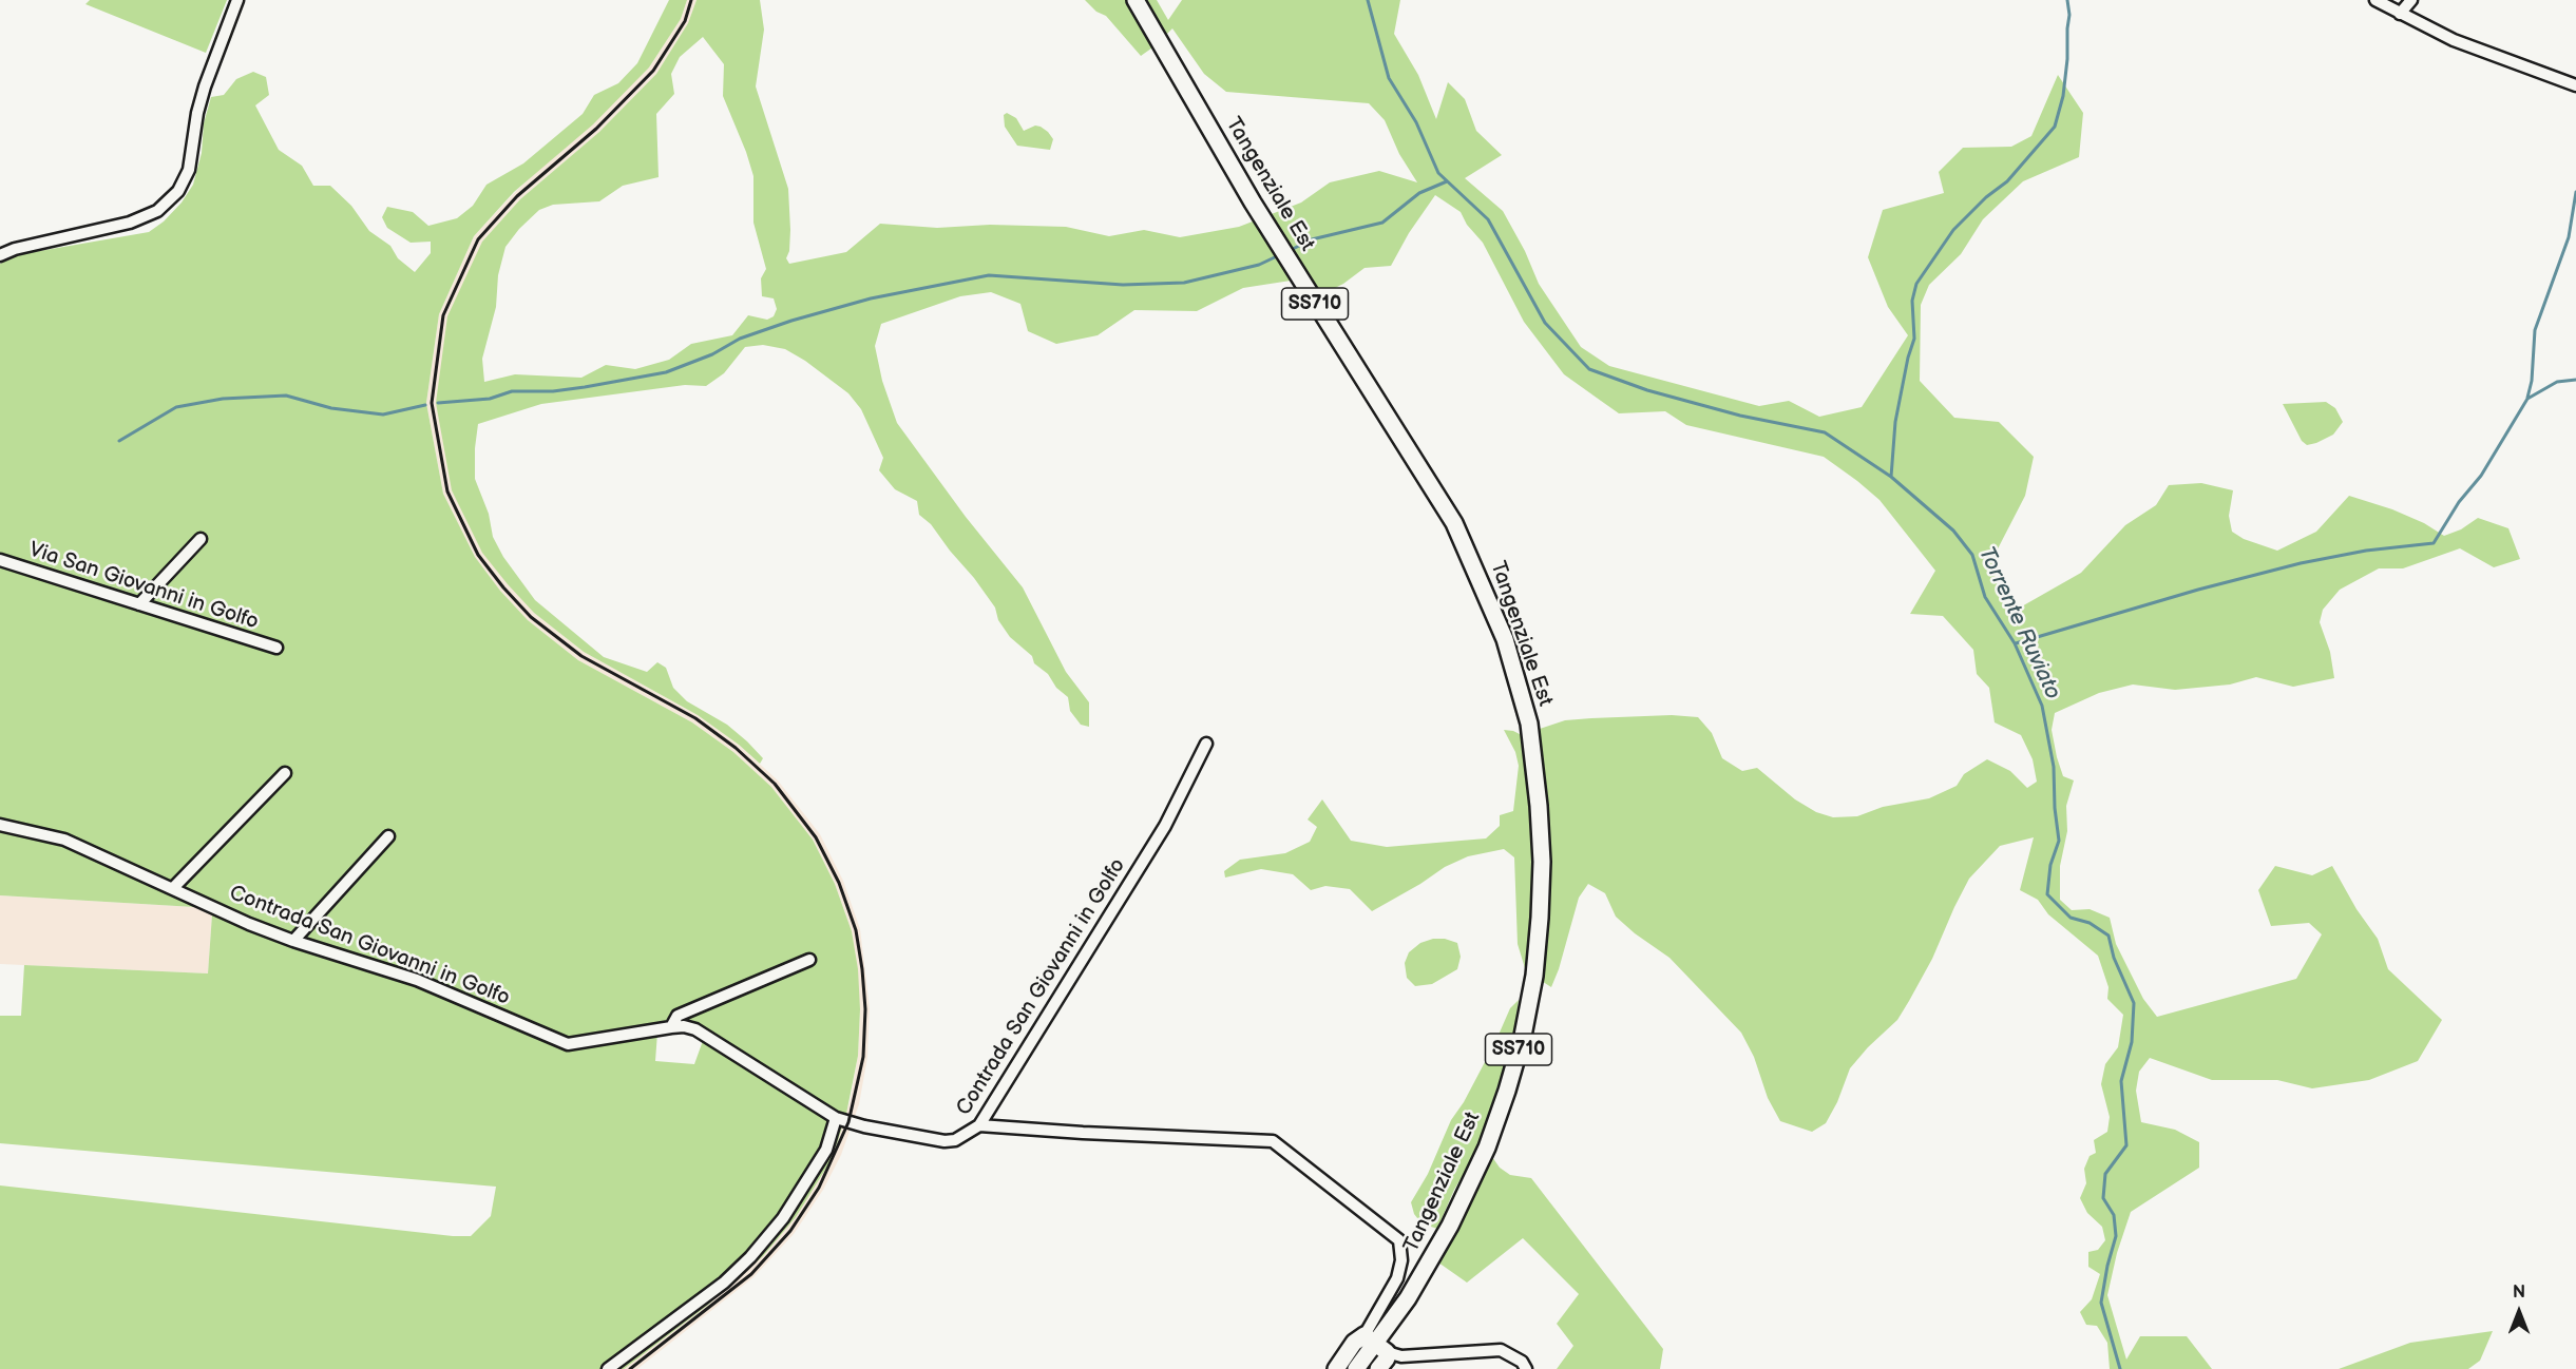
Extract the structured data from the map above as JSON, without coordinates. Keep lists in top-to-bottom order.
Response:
{
  "streets": {
    "main road": ["Tangenziale Est", "SS710"],
    "street": ["Via San Giovanni in Golfo", "Contrada San Giovanni in Golfo"]
  },
  "water": ["Torrente Ruviato"],
  "north": "top"
}
